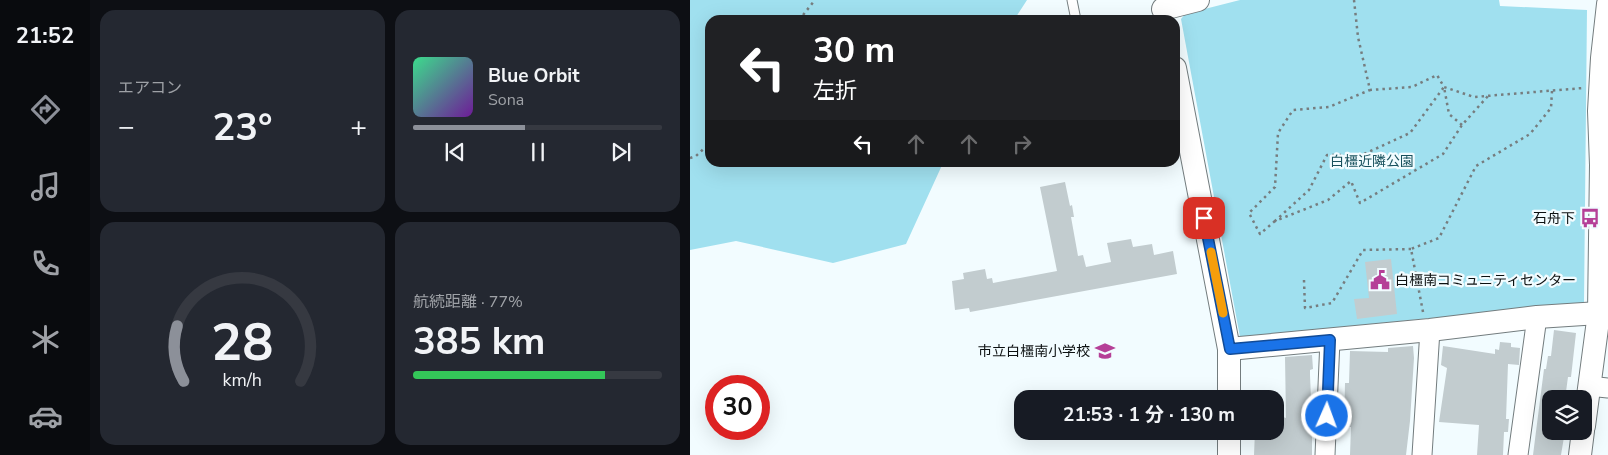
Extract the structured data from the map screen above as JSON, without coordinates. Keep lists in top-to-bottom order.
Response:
{
  "parks": ["白橿近隣公園"],
  "places": {
    "bus stop": ["石舟下"],
    "public building": ["白橿南コミュニティセンター"],
    "school or university": ["市立白橿南小学校"]
  },
  "page": {
    "tabs": "21:52",
    "tile": [
      "エアコン",
      ["航続距離 · 77%", "385 km"]
    ],
    "turn": ["30 m", "左折"],
    "song": ["Blue Orbit", "Sona"],
    "heat": ["−", "23°", "+"],
    "limit": "30",
    "trip": "21:53 · 1 分 · 130 m",
    "gauge": ["28", "km/h"]
  }
}
